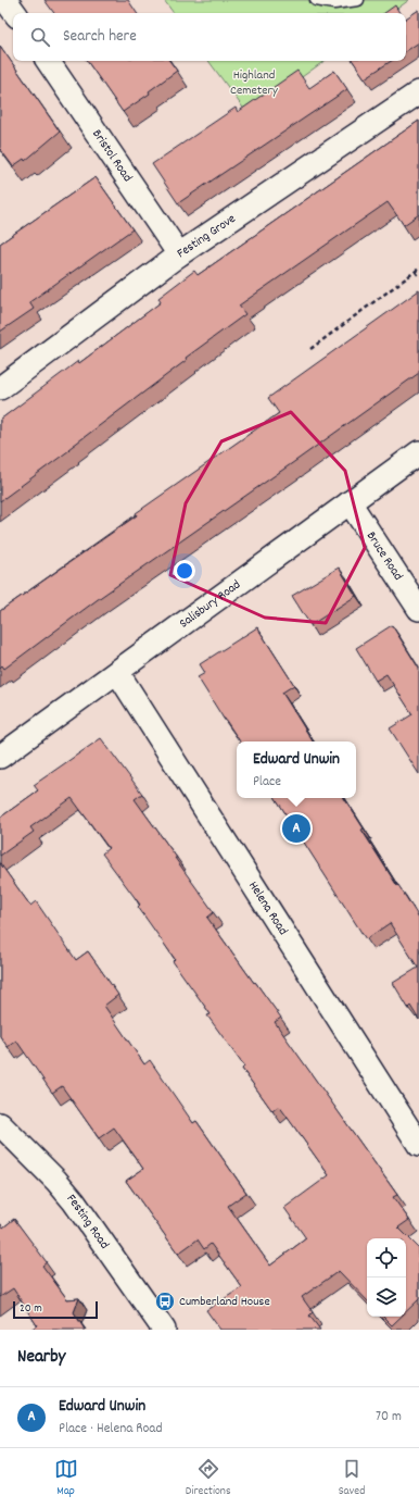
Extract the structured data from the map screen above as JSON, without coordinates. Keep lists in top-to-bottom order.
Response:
{
  "streets": {
    "street": [
      "Bristol Road",
      "Festing Grove",
      "Bruce Road",
      "Salisbury Road",
      "Helena Road",
      "Festing Road"
    ]
  },
  "crossings": [
    ["Bristol Road", "Festing Grove"],
    ["Bruce Road", "Salisbury Road"],
    ["Salisbury Road", "Helena Road"]
  ],
  "parks": ["Highland Cemetery"],
  "places": {
    "bus stop": ["Cumberland House"]
  },
  "scale_bar": "20 m",
  "page": {
    "search": "Search here",
    "popup": ["Edward Unwin", "Place"],
    "pins": "A",
    "scale": "20 m",
    "heading": "Nearby",
    "list": [
      {
        "mark": "A",
        "name": "Edward Unwin",
        "note": "Place · Helena Road",
        "value": "70 m"
      }
    ],
    "nav": ["Map", "Directions", "Saved"]
  }
}
